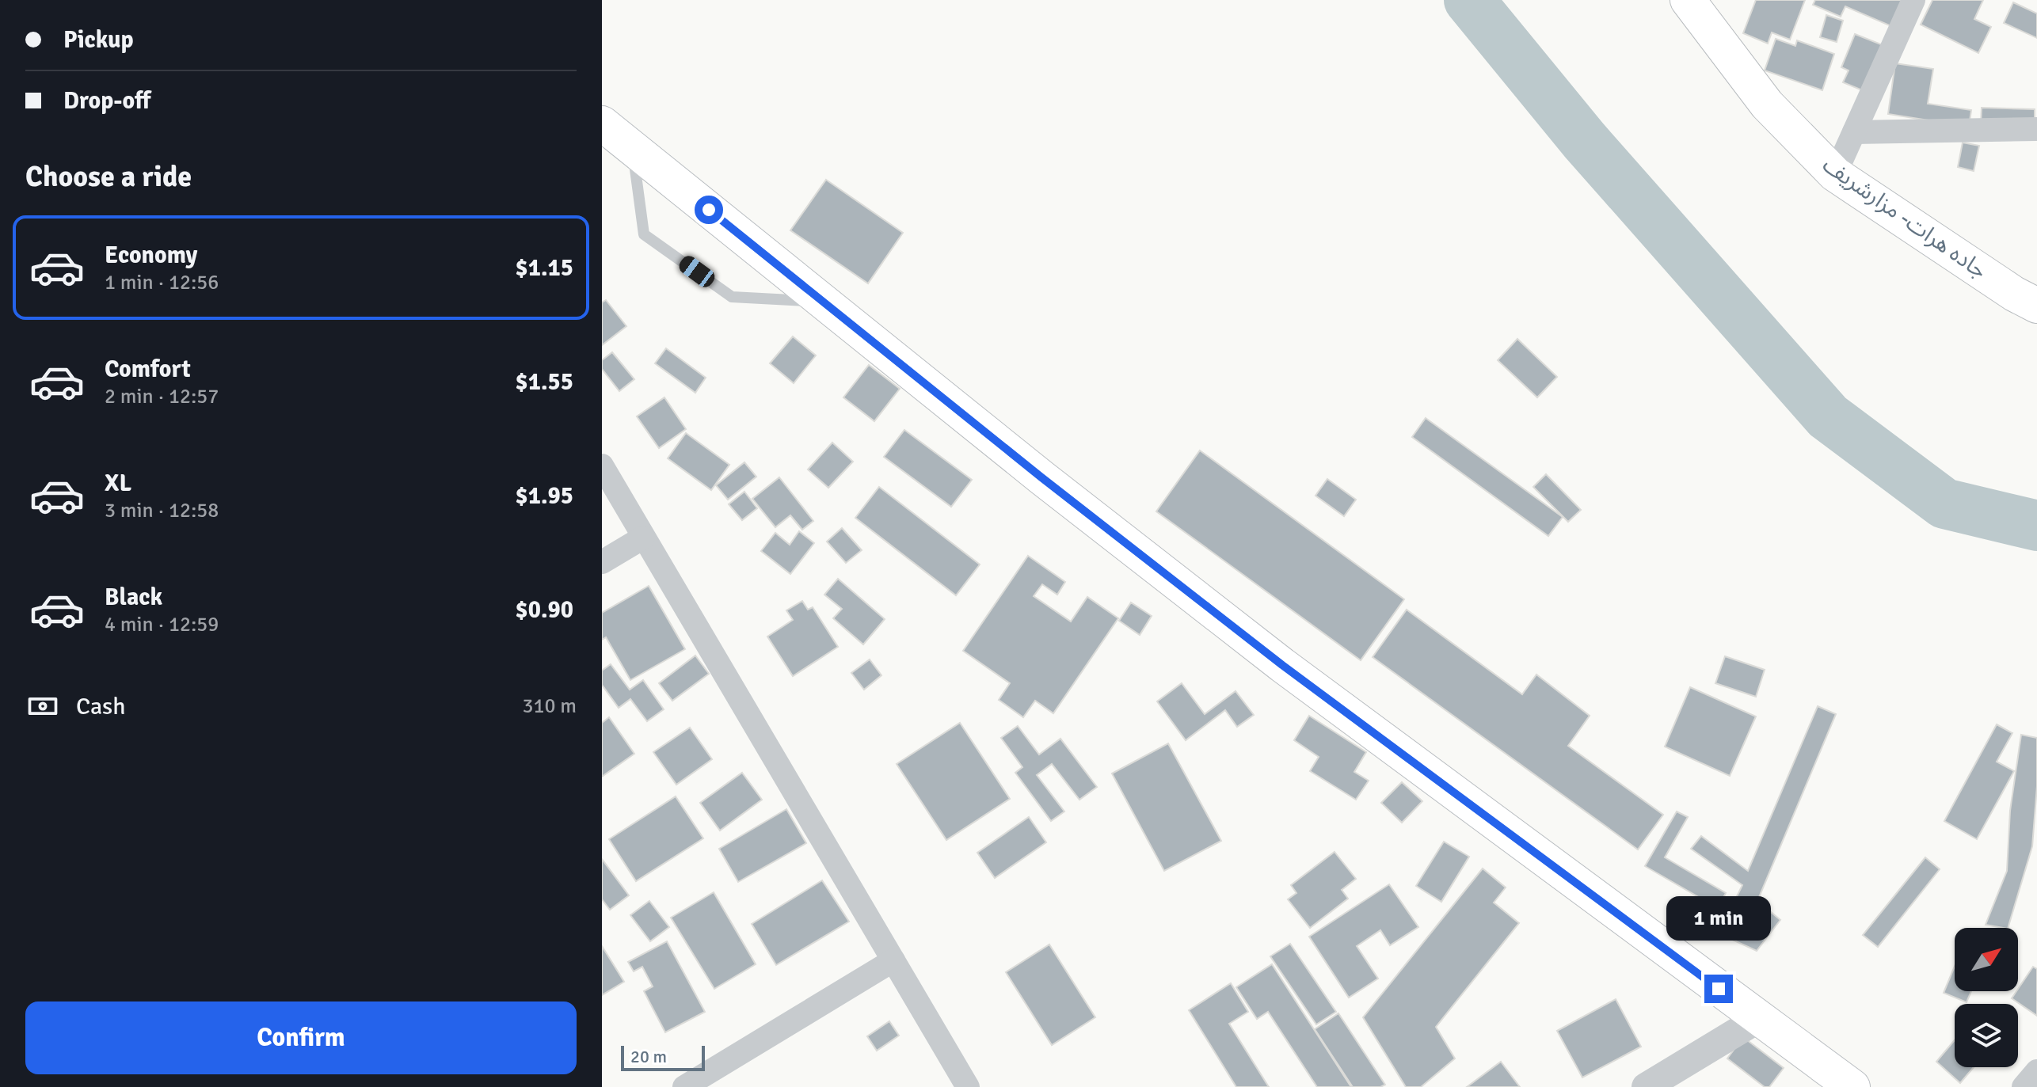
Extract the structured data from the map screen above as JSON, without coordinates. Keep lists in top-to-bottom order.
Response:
{
  "streets": {
    "main road": ["جاده هرات- مزارشریف"]
  },
  "scale_bar": "20 m",
  "north": "top right",
  "page": {
    "banner": ["Pickup", "Drop-off"],
    "heading": "Choose a ride",
    "list": [
      {
        "name": "Economy",
        "note": "1 min · 12:56",
        "value": "$1.15"
      },
      {
        "name": "Comfort",
        "note": "2 min · 12:57",
        "value": "$1.55"
      },
      {
        "name": "XL",
        "note": "3 min · 12:58",
        "value": "$1.95"
      },
      {
        "name": "Black",
        "note": "4 min · 12:59",
        "value": "$0.90"
      }
    ],
    "pay": ["Cash", "310 m"],
    "bubble": "1 min",
    "buttons": "Confirm",
    "scale": "20 m"
  }
}
